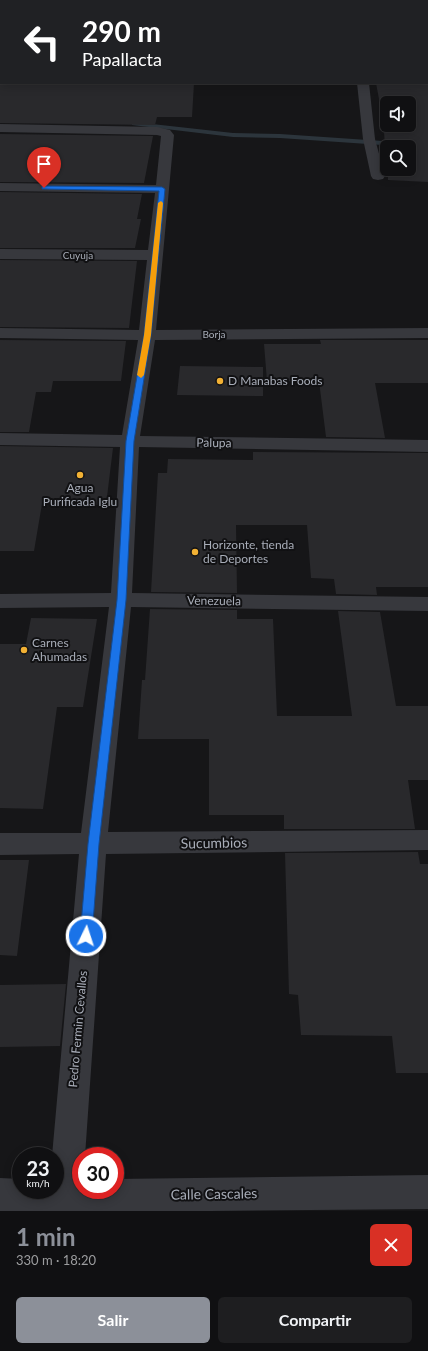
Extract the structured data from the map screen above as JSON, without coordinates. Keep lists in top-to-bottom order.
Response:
{
  "streets": {
    "street": [
      "Cuyuja",
      "Borja",
      "Palupa",
      "Venezuela",
      "Sucumbios",
      "Pedro Fermin Cevallos",
      "Calle Cascales"
    ]
  },
  "crossings": [
    ["Cuyuja", "Pedro Fermin Cevallos"],
    ["Borja", "Pedro Fermin Cevallos"],
    ["Palupa", "Pedro Fermin Cevallos"],
    ["Venezuela", "Pedro Fermin Cevallos"],
    ["Sucumbios", "Pedro Fermin Cevallos"],
    ["Pedro Fermin Cevallos", "Calle Cascales"]
  ],
  "places": [
    "D Manabas Foods",
    "Agua Purificada Iglu",
    "Horizonte, tienda de Deportes",
    "Carnes Ahumadas"
  ],
  "page": {
    "turn": ["290 m", "Papallacta"],
    "speed": "23 km/h",
    "limit": "30",
    "heading": ["1 min", "330 m · 18:20"],
    "buttons": ["Salir", "Compartir"]
  }
}
